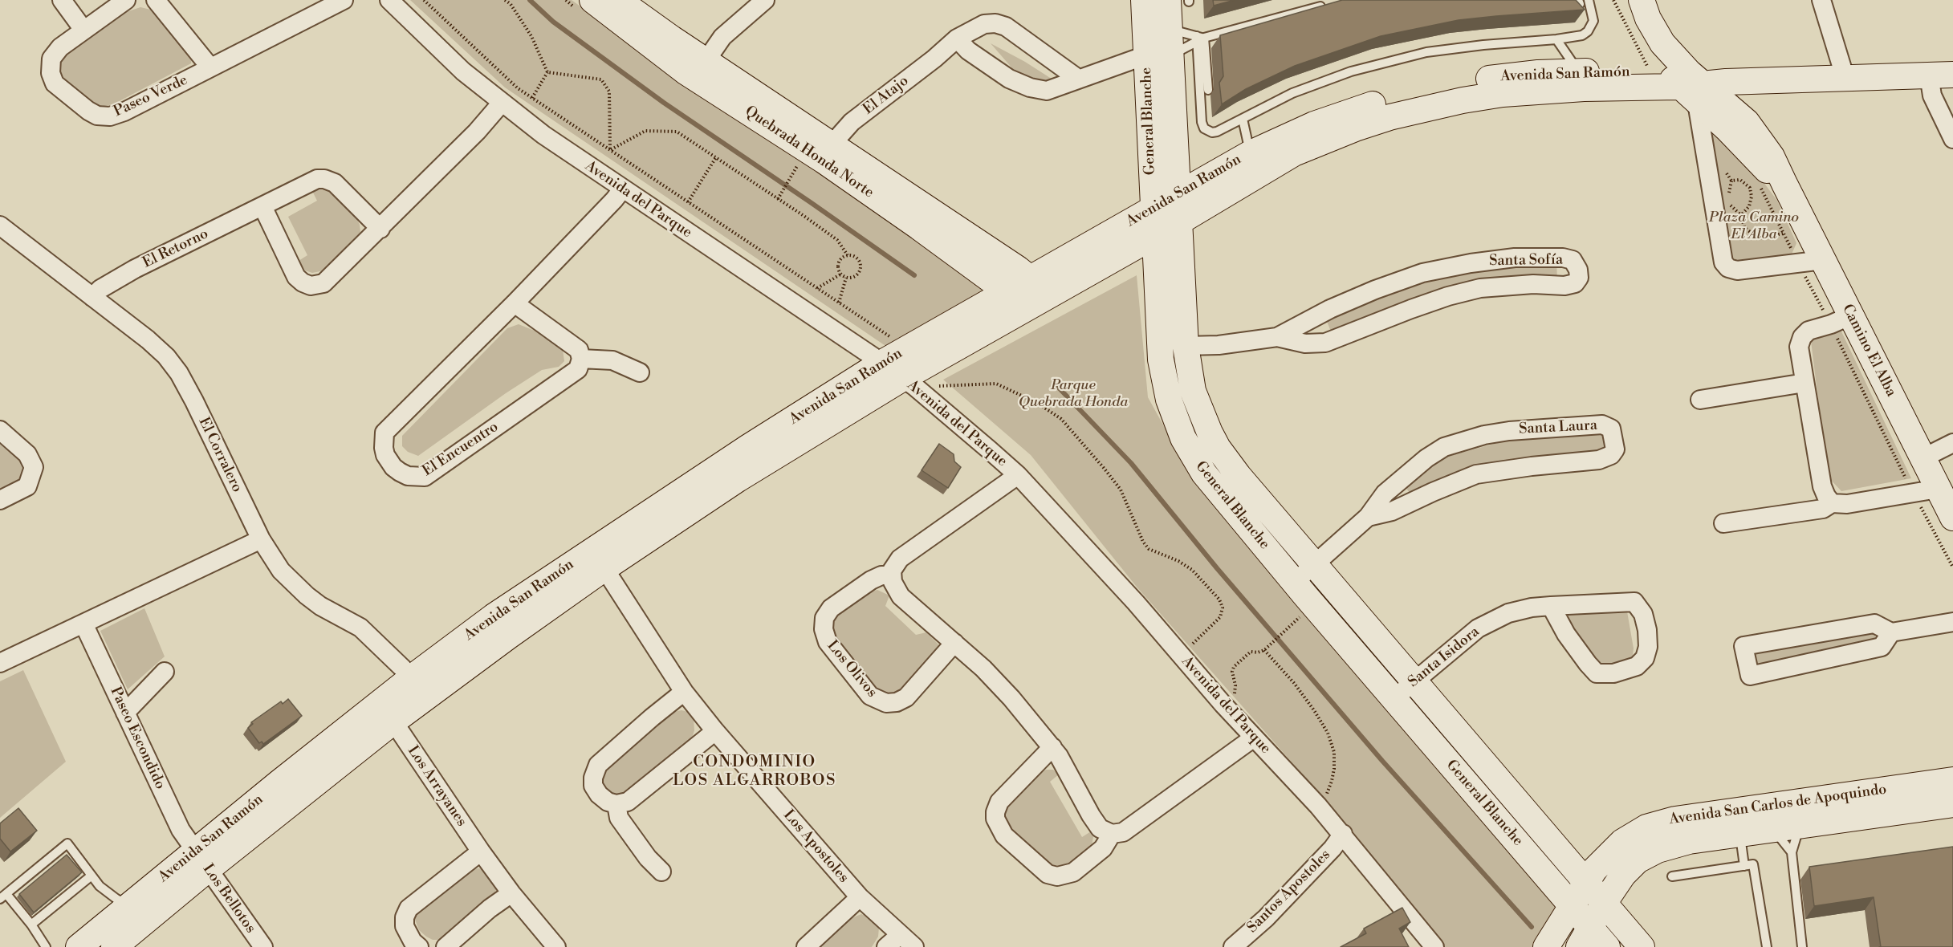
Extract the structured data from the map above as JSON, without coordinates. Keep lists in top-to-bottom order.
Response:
{
  "streets": {
    "street": [
      "Avenida San Ramón",
      "El Atajo",
      "Paseo Verde",
      "General Blanche",
      "Quebrada Honda Norte",
      "Avenida del Parque",
      "El Retorno",
      "Santa Sofía",
      "Camino El Alba",
      "Santa Laura",
      "El Encuentro",
      "El Corralero",
      "Santa Isidora",
      "Los Olivos",
      "Paseo Escondido",
      "Los Arrayanes",
      "Avenida San Carlos de Apoquindo",
      "Los Apostoles",
      "Santos Apostoles",
      "Los Bellotos"
    ]
  },
  "crossings": [
    ["Avenida San Ramón", "General Blanche"],
    ["Avenida San Ramón", "Quebrada Honda Norte"],
    ["Avenida San Ramón", "Avenida del Parque"],
    ["Avenida San Ramón", "Camino El Alba"],
    ["Avenida San Ramón", "El Corralero"],
    ["Avenida San Ramón", "Paseo Escondido"],
    ["Avenida San Ramón", "Los Arrayanes"],
    ["Avenida San Ramón", "Los Apostoles"],
    ["Avenida San Ramón", "Los Bellotos"],
    ["El Atajo", "Quebrada Honda Norte"],
    ["General Blanche", "Santa Sofía"],
    ["General Blanche", "Santa Laura"],
    ["General Blanche", "Santa Isidora"],
    ["General Blanche", "Avenida San Carlos de Apoquindo"],
    ["Avenida del Parque", "El Encuentro"],
    ["Avenida del Parque", "Santos Apostoles"],
    ["El Retorno", "El Corralero"],
    ["Paseo Escondido", "Los Bellotos"]
  ],
  "districts": ["CONDOMINIO LOS ALGARROBOS"],
  "parks": ["Plaza Camino El Alba", "Parque Quebrada Honda"]
}
